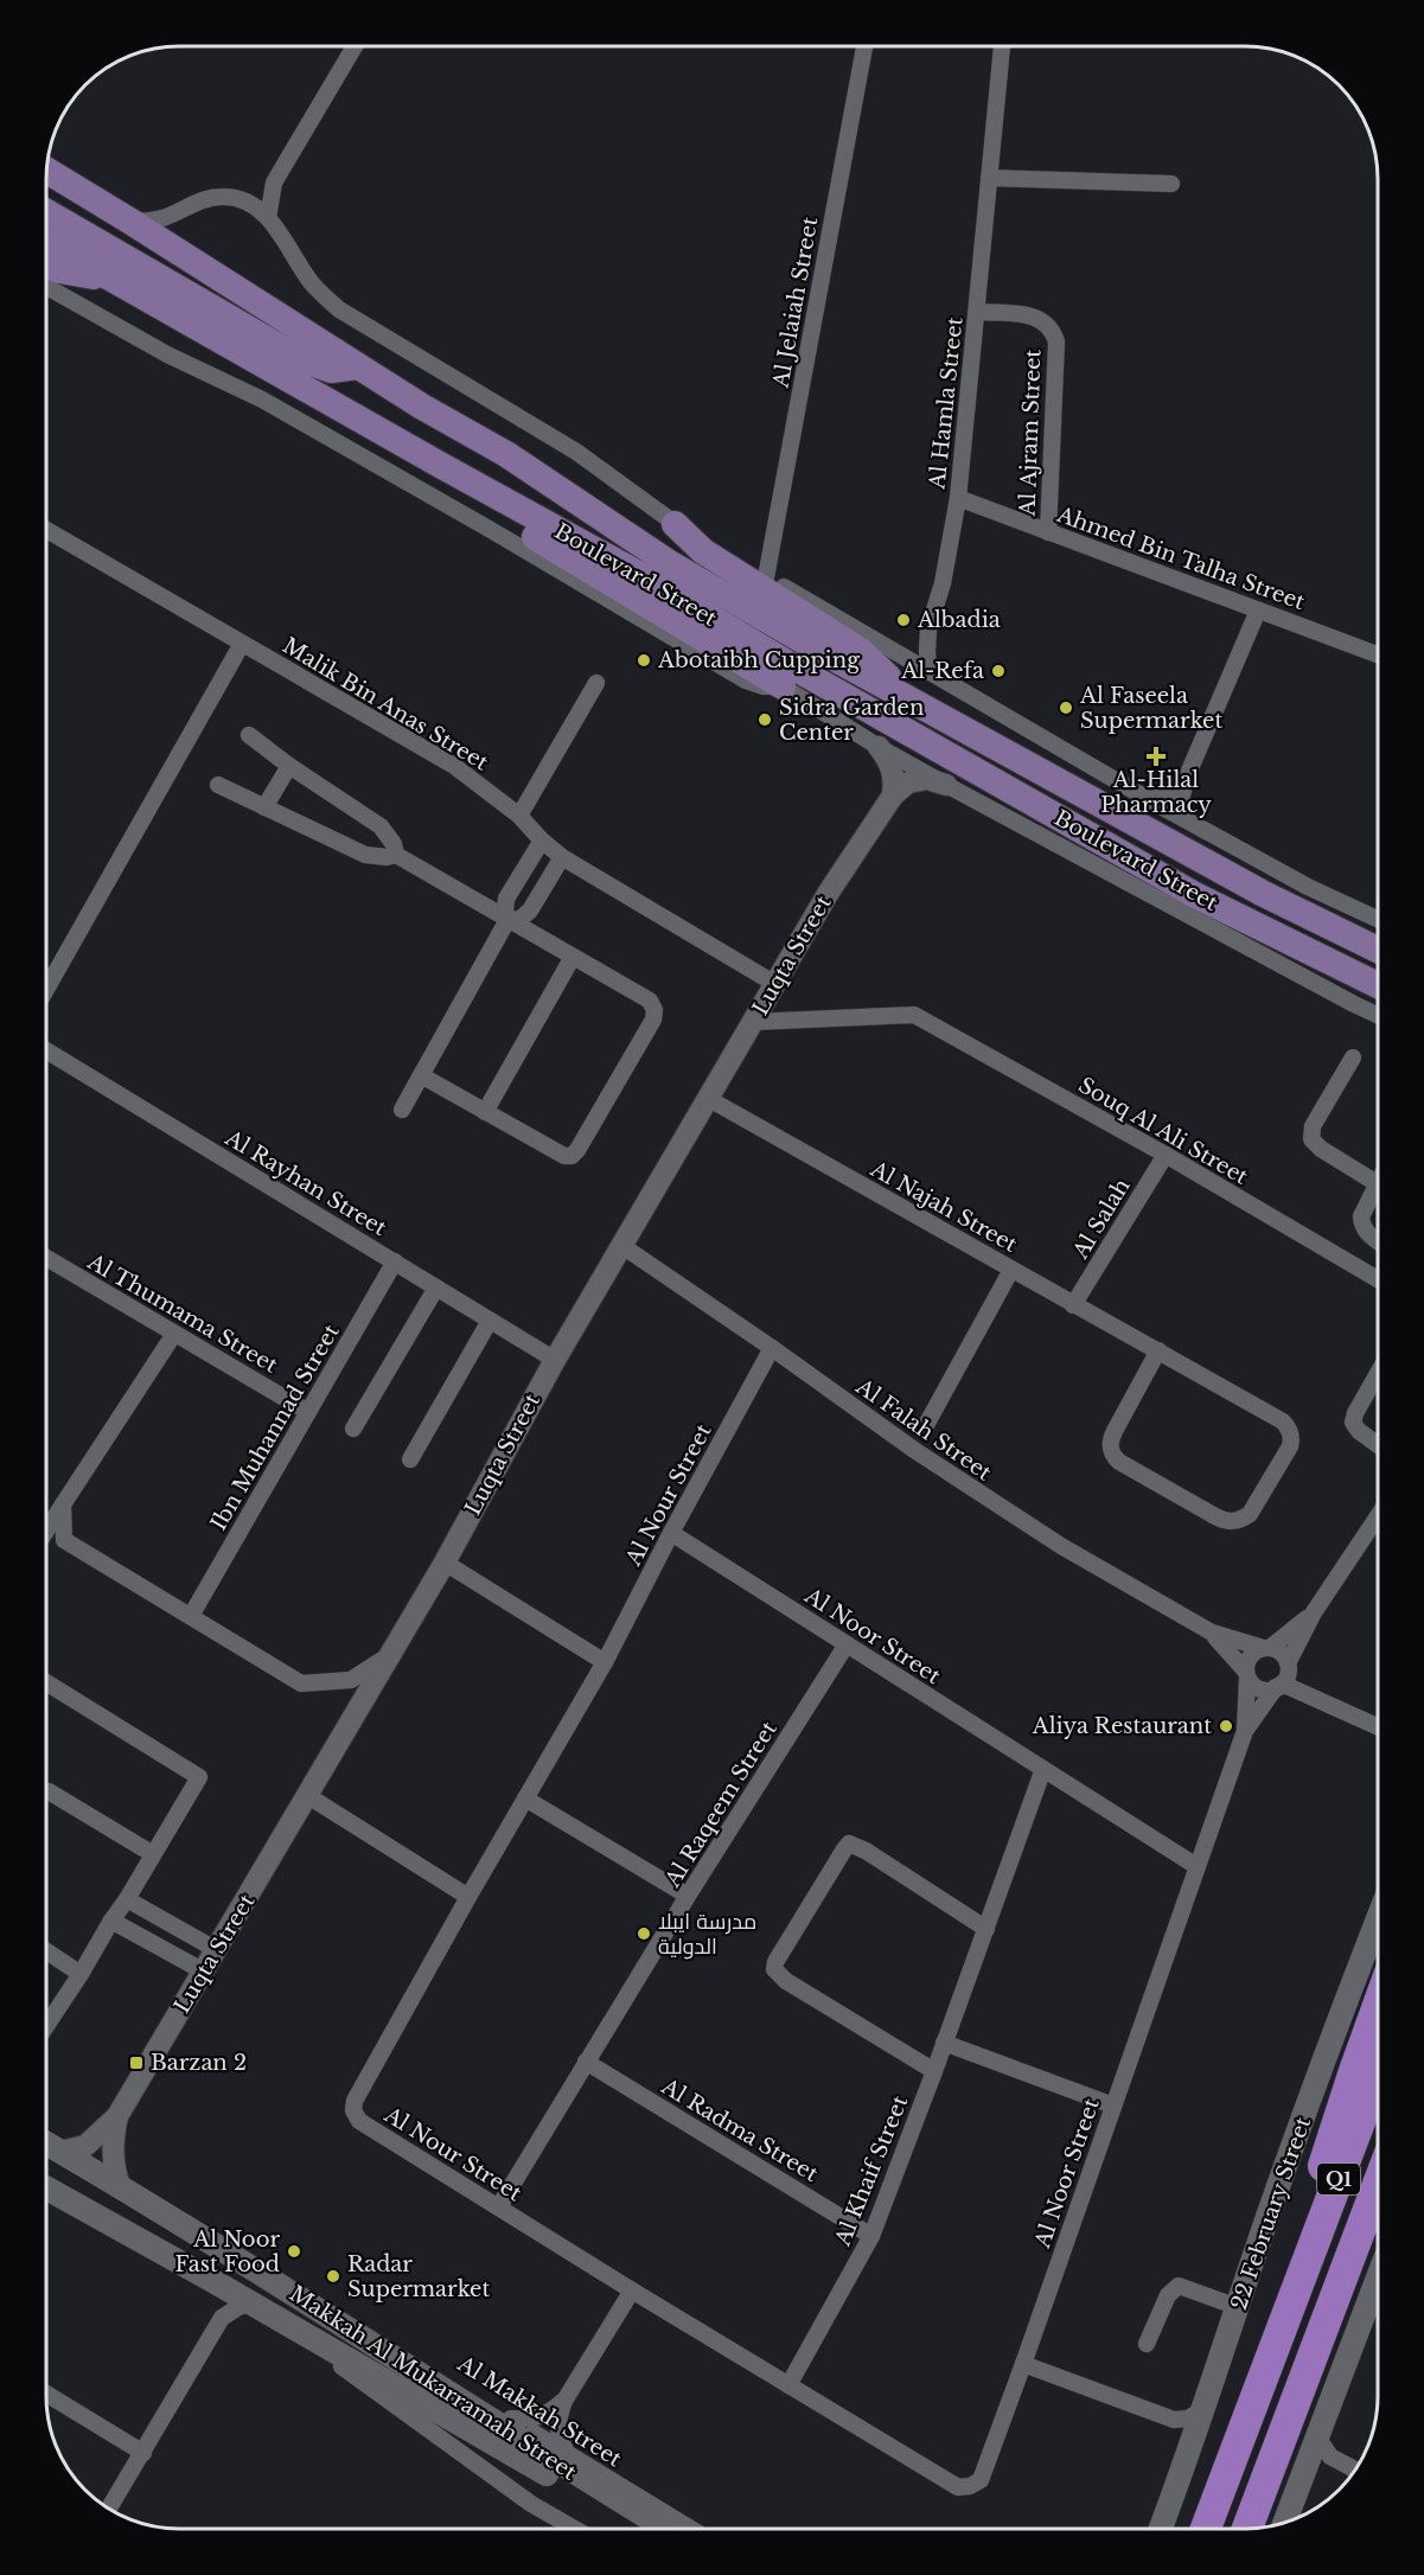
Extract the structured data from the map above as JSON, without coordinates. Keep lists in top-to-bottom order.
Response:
{
  "streets": {
    "highway": ["Q1"],
    "main road": ["Boulevard Street", "22 February Street", "Makkah Al Mukarramah Street"],
    "street": [
      "Al Jelaiah Street",
      "Al Hamla Street",
      "Al Ajram Street",
      "Ahmed Bin Talha Street",
      "Malik Bin Anas Street",
      "Luqta Street",
      "Souq Al Ali Street",
      "Al Rayhan Street",
      "Al Najah Street",
      "Al Salah",
      "Al Thumama Street",
      "Ibn Muhannad Street",
      "Al Falah Street",
      "Al Nour Street",
      "Al Noor Street",
      "Al Raqeem Street",
      "Al Radma Street",
      "Al Khaif Street",
      "Al Makkah Street"
    ]
  },
  "crossings": [
    ["Al Hamla Street", "Al Ajram Street"],
    ["Al Hamla Street", "Ahmed Bin Talha Street"],
    ["Al Ajram Street", "Ahmed Bin Talha Street"],
    ["Boulevard Street", "Luqta Street"],
    ["Malik Bin Anas Street", "Luqta Street"],
    ["Luqta Street", "Souq Al Ali Street"],
    ["Luqta Street", "Al Rayhan Street"],
    ["Luqta Street", "Al Najah Street"],
    ["Luqta Street", "Al Falah Street"],
    ["Luqta Street", "Makkah Al Mukarramah Street"],
    ["Souq Al Ali Street", "Al Salah"],
    ["Al Rayhan Street", "Ibn Muhannad Street"],
    ["Al Najah Street", "Al Salah"],
    ["Al Thumama Street", "Ibn Muhannad Street"],
    ["Al Falah Street", "Al Nour Street"],
    ["Al Falah Street", "Al Noor Street"],
    ["Al Nour Street", "Al Noor Street"],
    ["Al Nour Street", "Al Raqeem Street"],
    ["Al Nour Street", "Al Khaif Street"],
    ["Al Noor Street", "Al Raqeem Street"],
    ["Al Noor Street", "Al Khaif Street"],
    ["Al Raqeem Street", "Al Radma Street"],
    ["Al Radma Street", "Al Khaif Street"],
    ["Makkah Al Mukarramah Street", "Al Makkah Street"]
  ],
  "places": {
    "other": [
      "Albadia",
      "Abotaibh Cupping",
      "Al-Refa",
      "Al Faseela Supermarket",
      "Sidra Garden Center",
      "Aliya Restaurant",
      "مدرسة ايبلا الدولية",
      "Al Noor Fast Food",
      "Radar Supermarket"
    ],
    "health": ["Al-Hilal Pharmacy"],
    "transit": ["Barzan 2"]
  }
}
